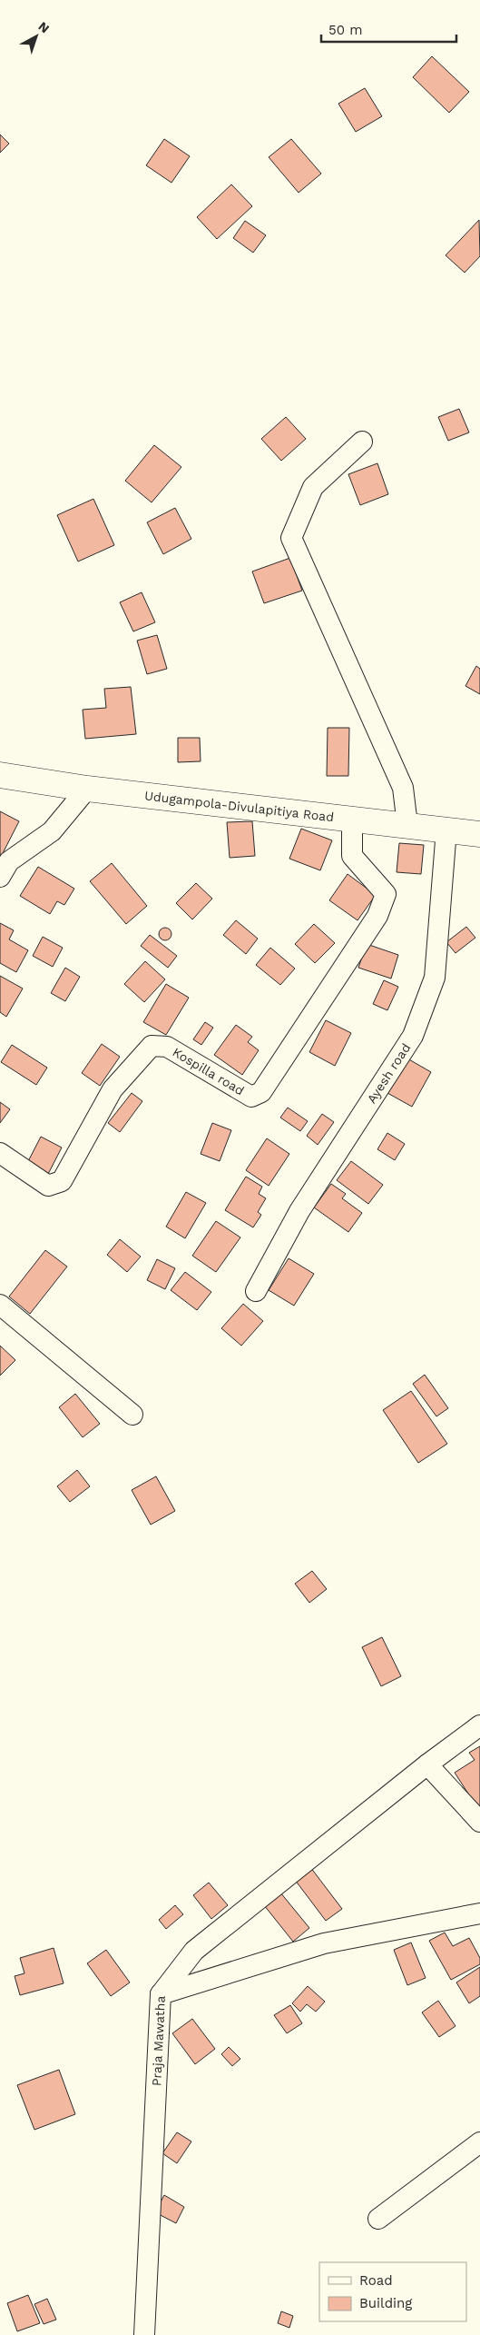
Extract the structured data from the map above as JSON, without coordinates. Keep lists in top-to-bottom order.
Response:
{
  "streets": {
    "main road": ["Udugampola-Divulapitiya Road"],
    "street": ["Kospilla road", "Ayesh road", "Praja Mawatha"]
  },
  "crossings": [
    ["Udugampola-Divulapitiya Road", "Kospilla road"],
    ["Udugampola-Divulapitiya Road", "Ayesh road"]
  ],
  "legend": ["Road", "Building"],
  "scale_bar": "50 m",
  "north": "top right"
}
